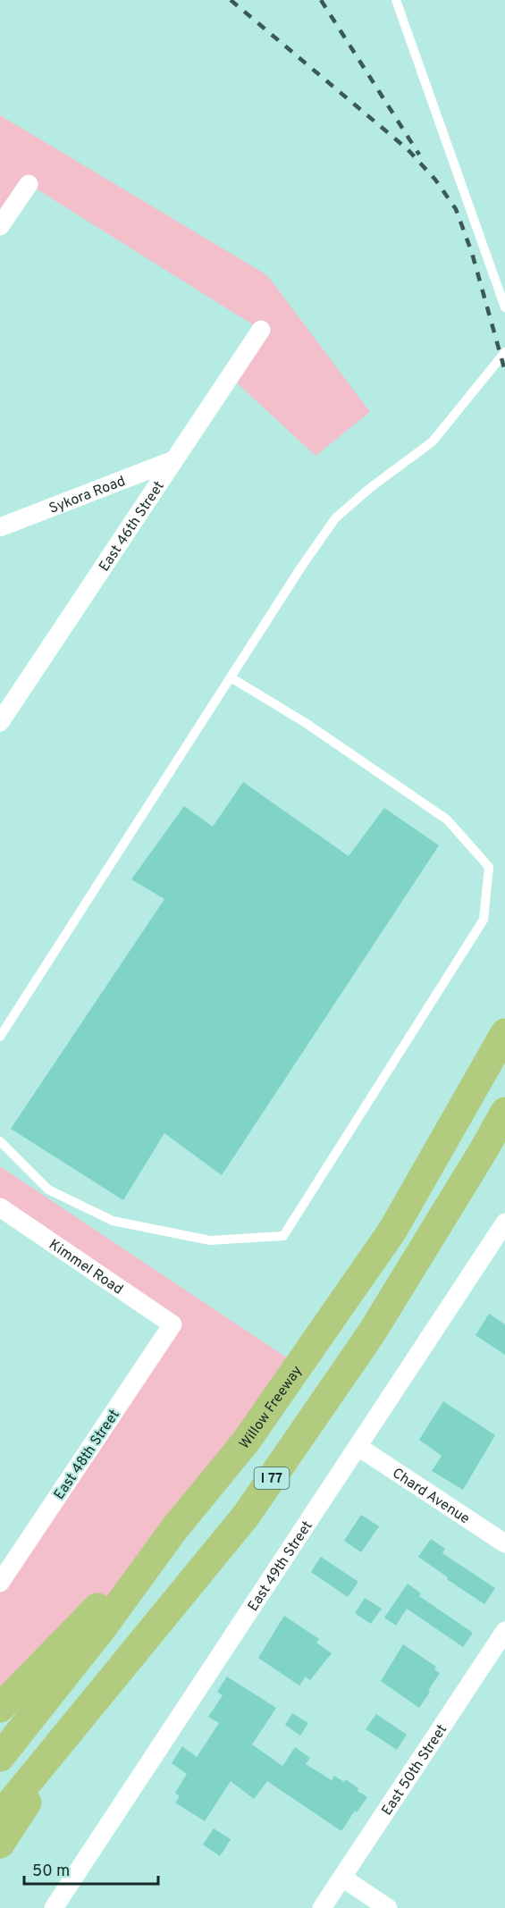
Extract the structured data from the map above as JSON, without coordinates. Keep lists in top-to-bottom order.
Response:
{
  "streets": {
    "highway": ["Willow Freeway", "I 77"],
    "street": [
      "Sykora Road",
      "East 46th Street",
      "Kimmel Road",
      "East 48th Street",
      "Chard Avenue",
      "East 49th Street",
      "East 50th Street"
    ]
  },
  "crossings": [
    ["Sykora Road", "East 46th Street"],
    ["Kimmel Road", "East 48th Street"],
    ["Chard Avenue", "East 49th Street"]
  ],
  "scale_bar": "50 m"
}
